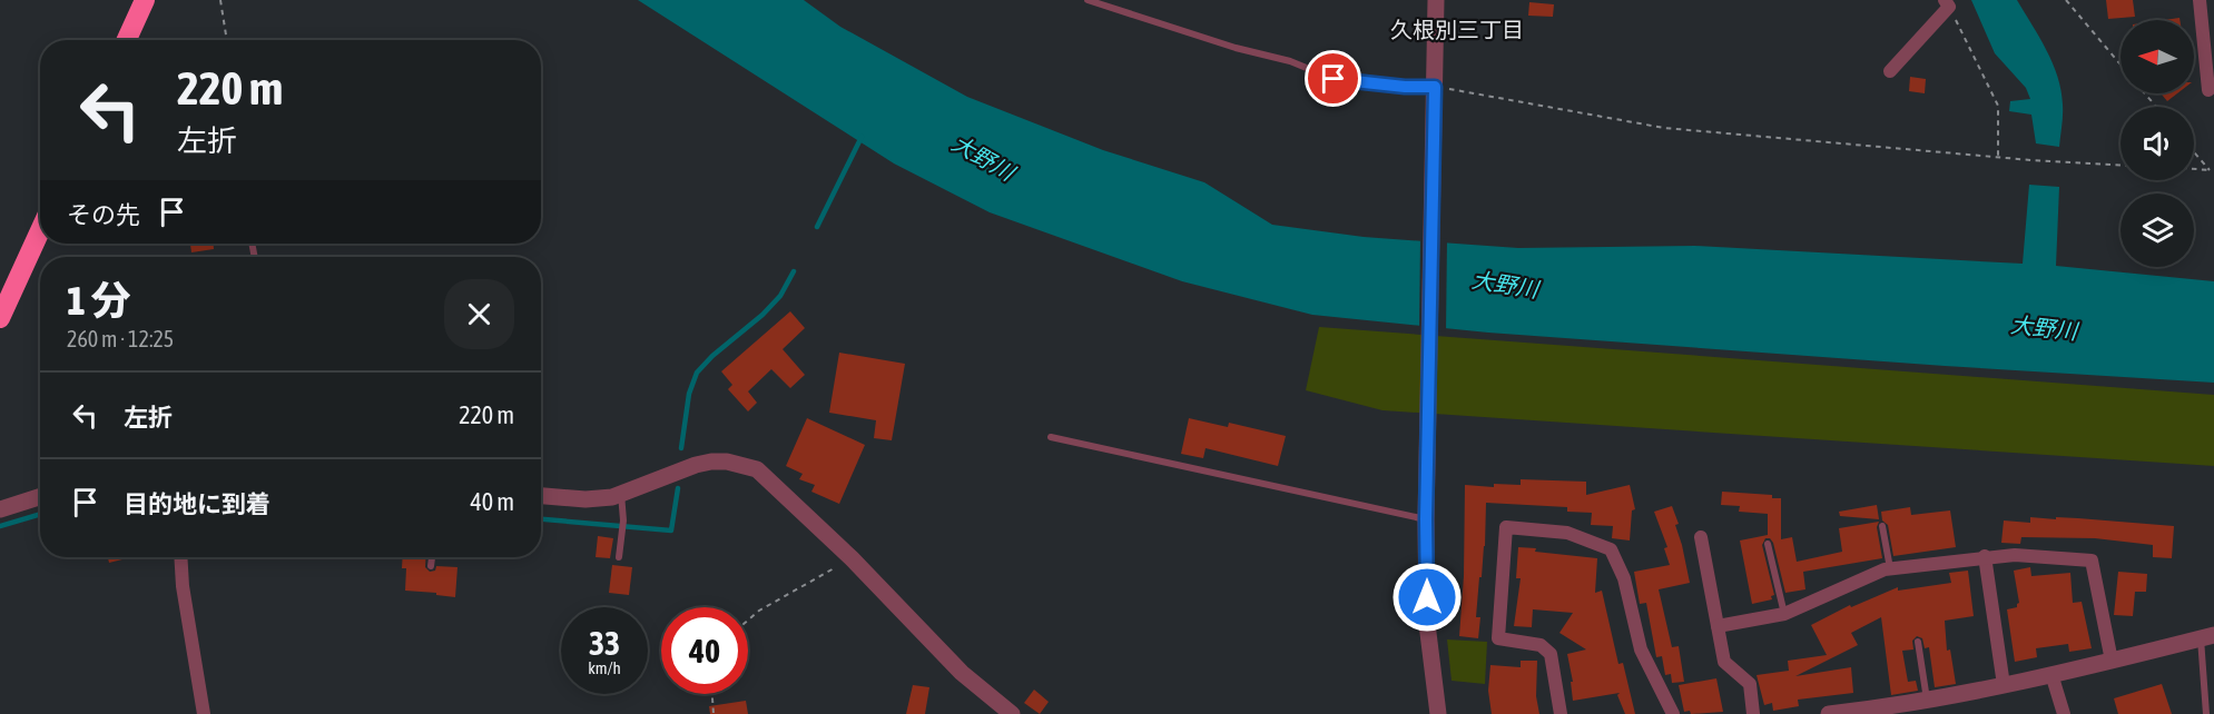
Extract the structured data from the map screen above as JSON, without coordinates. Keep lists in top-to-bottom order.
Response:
{
  "districts": ["久根別三丁目"],
  "water": ["大野川"],
  "north": "left",
  "page": {
    "turn": ["220 m", "左折"],
    "then": "その先",
    "heading": ["1 分", "260 m · 12:25"],
    "list": [
      {
        "name": "左折",
        "value": "220 m"
      },
      {
        "name": "目的地に到着",
        "value": "40 m"
      }
    ],
    "speed": "33 km/h",
    "limit": "40"
  }
}
